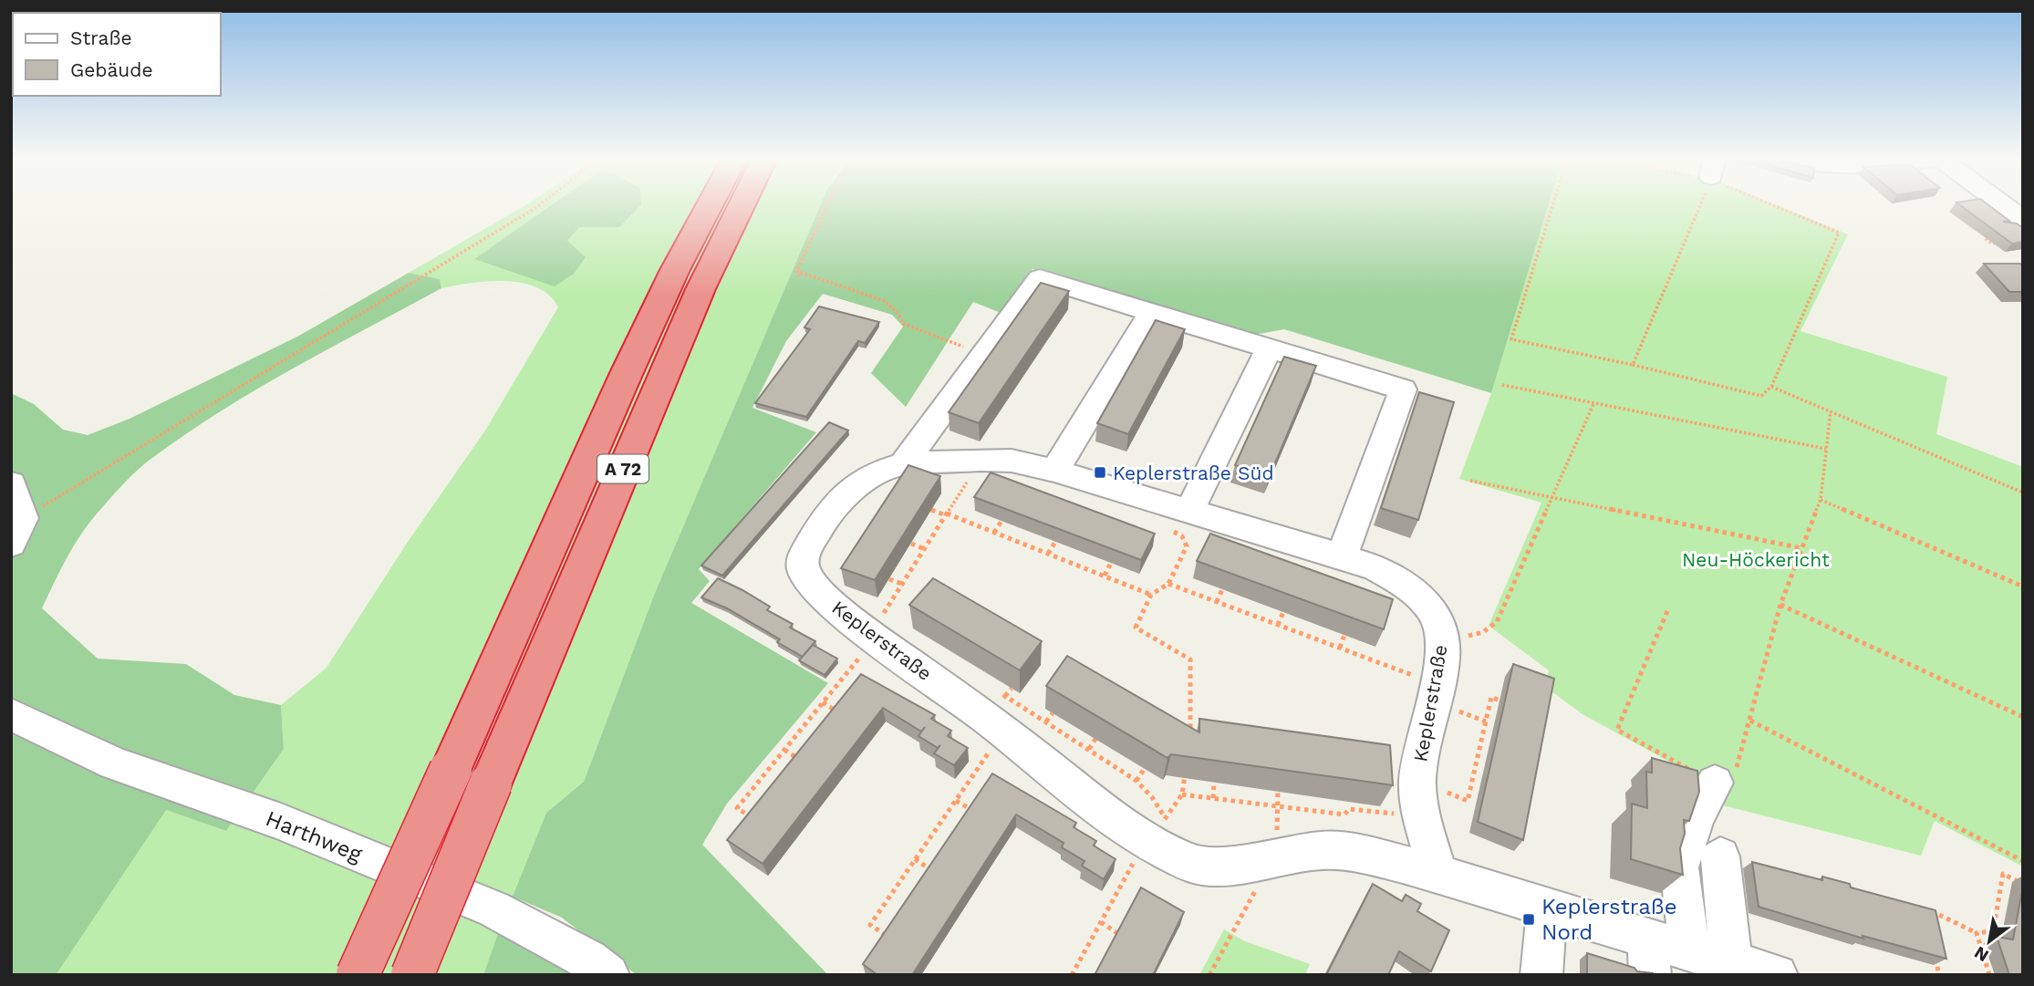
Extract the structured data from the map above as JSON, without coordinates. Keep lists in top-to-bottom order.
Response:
{
  "streets": {
    "highway": ["A 72"],
    "street": ["Keplerstraße", "Harthweg"]
  },
  "parks": ["Neu-Höckericht"],
  "places": {
    "transit": ["Keplerstraße Süd", "Keplerstraße Nord"]
  },
  "legend": ["Straße", "Gebäude"],
  "north": "bottom left"
}
